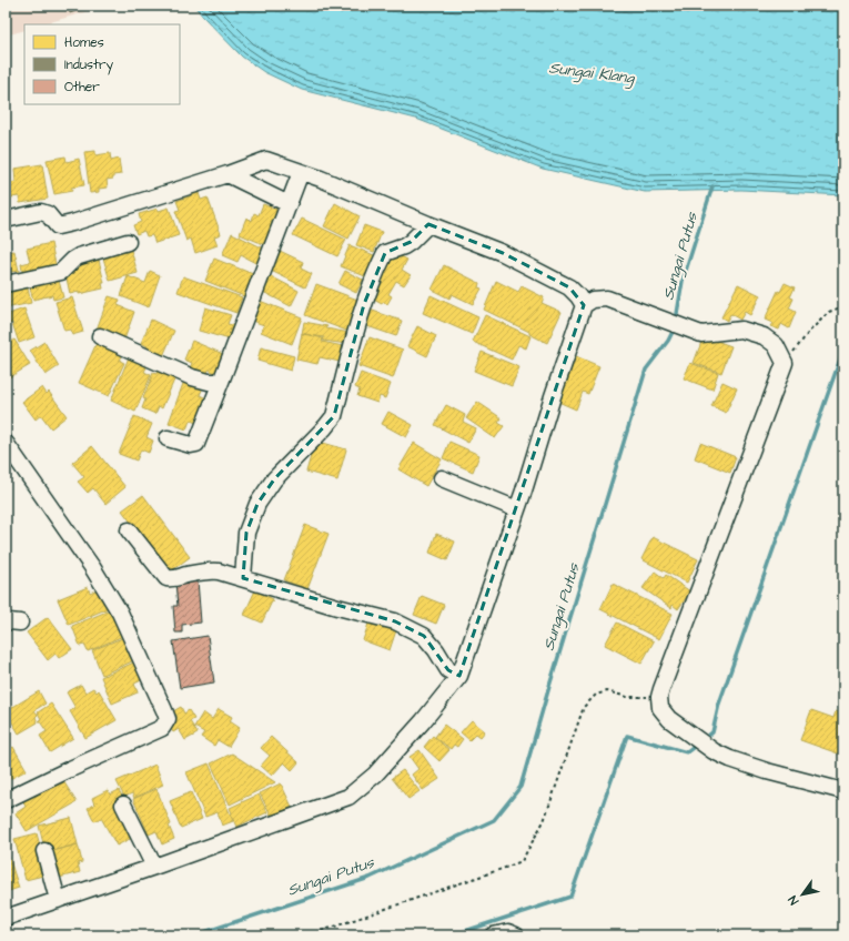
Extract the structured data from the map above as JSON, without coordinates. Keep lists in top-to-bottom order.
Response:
{
  "water": ["Sungai Klang", "Sungai Putus"],
  "legend": ["Homes", "Industry", "Other"],
  "north": "bottom left"
}
